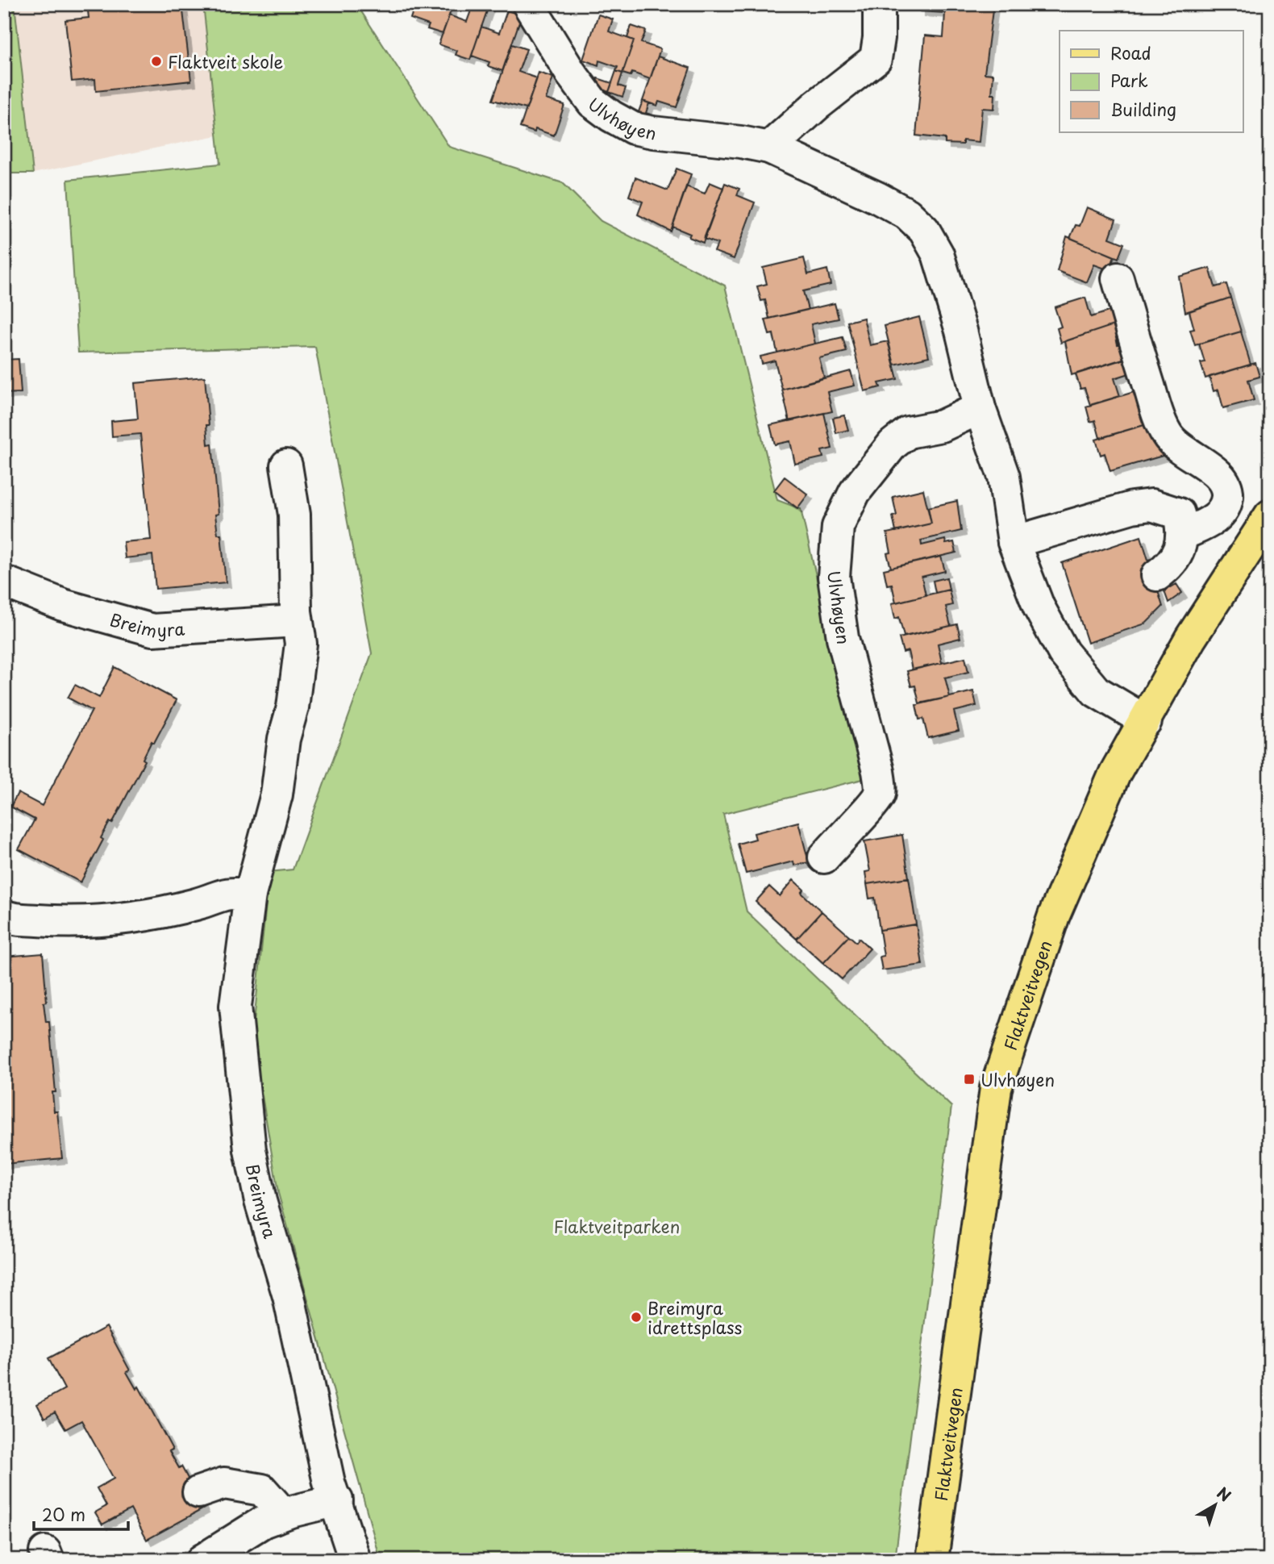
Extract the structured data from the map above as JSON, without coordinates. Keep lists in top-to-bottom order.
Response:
{
  "streets": {
    "main road": ["Flaktveitvegen"],
    "street": ["Ulvhøyen", "Breimyra"]
  },
  "crossings": [
    ["Ulvhøyen", "Flaktveitvegen"]
  ],
  "parks": ["Flaktveitparken"],
  "places": {
    "other": ["Flaktveit skole", "Breimyra idrettsplass"],
    "transit": ["Ulvhøyen"]
  },
  "legend": ["Road", "Park", "Building"],
  "scale_bar": "20 m",
  "north": "top right"
}
